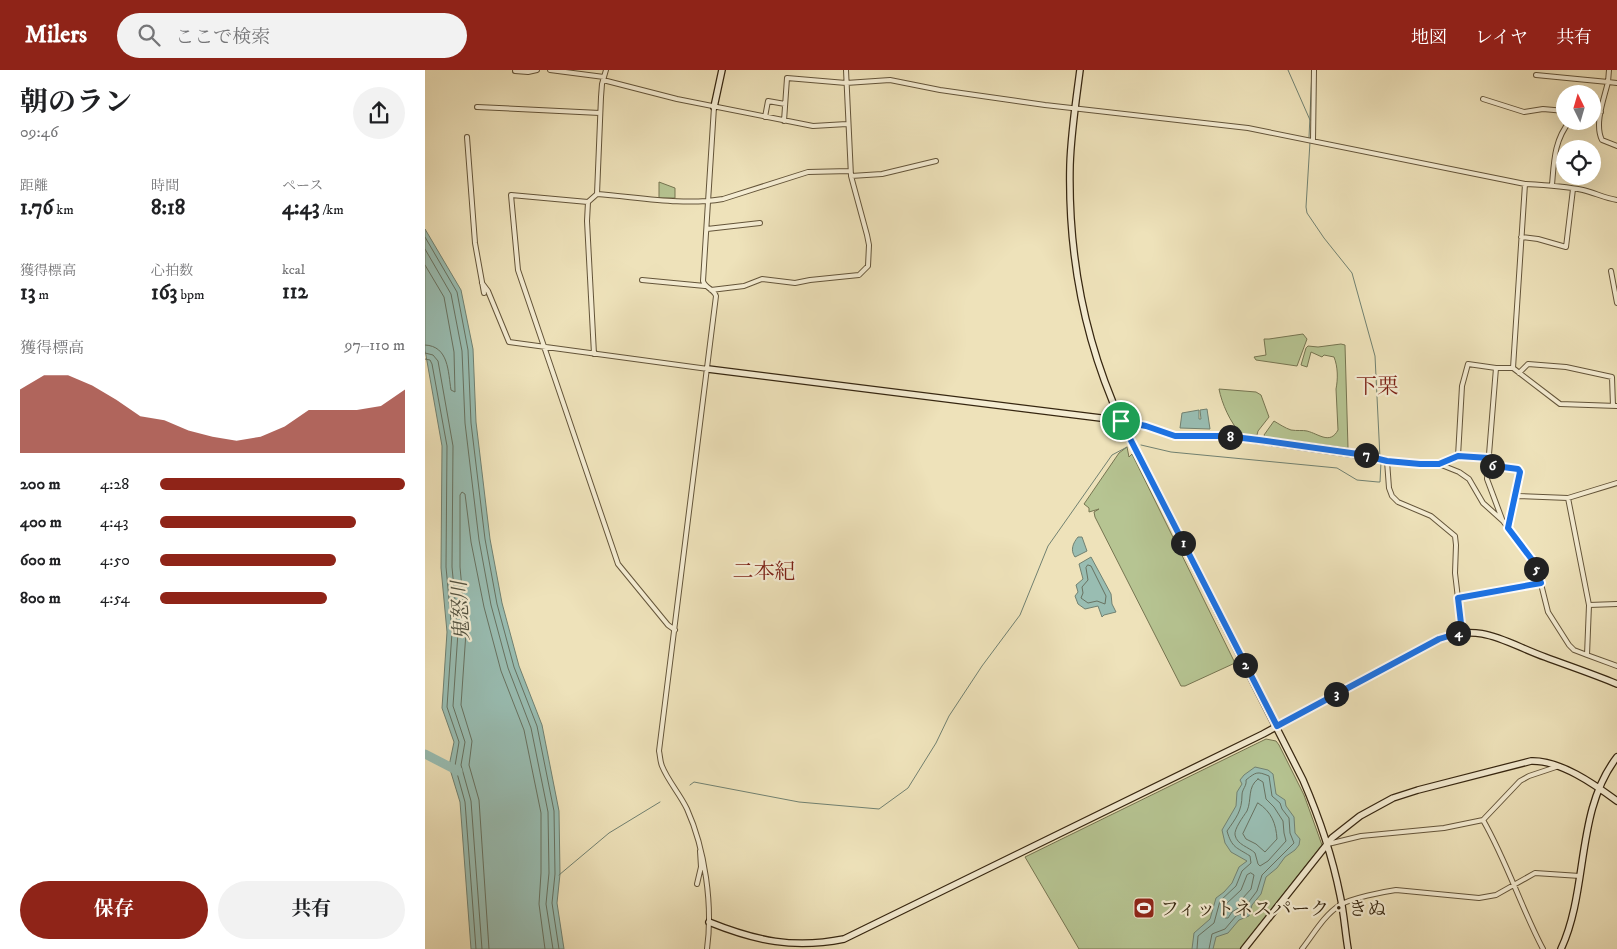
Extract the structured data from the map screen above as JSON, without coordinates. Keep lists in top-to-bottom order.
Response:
{
  "districts": ["下栗", "二本紀"],
  "water": ["鬼怒川"],
  "places": {
    "sports": ["フィットネスパーク・きぬ"]
  },
  "north": "top",
  "page": {
    "header": "Milers",
    "search": "ここで検索",
    "nav": ["地図", "レイヤ", "共有"],
    "heading": ["朝のラン", "09:46"],
    "stats": [
      ["距離", "1.76 km"],
      ["時間", "8:18"],
      ["ペース", "4:43 /km"],
      ["獲得標高", "13 m"],
      ["心拍数", "163 bpm"],
      ["kcal", "112"]
    ],
    "chart": ["獲得標高", "97–110 m"],
    "pins": [
      "8",
      "7",
      "6",
      "1",
      "5",
      "4",
      "2",
      "3"
    ],
    "list": [
      {
        "name": "200 m",
        "note": "4:28"
      },
      {
        "name": "400 m",
        "note": "4:43"
      },
      {
        "name": "600 m",
        "note": "4:50"
      },
      {
        "name": "800 m",
        "note": "4:54"
      }
    ],
    "buttons": ["保存", "共有"]
  }
}
